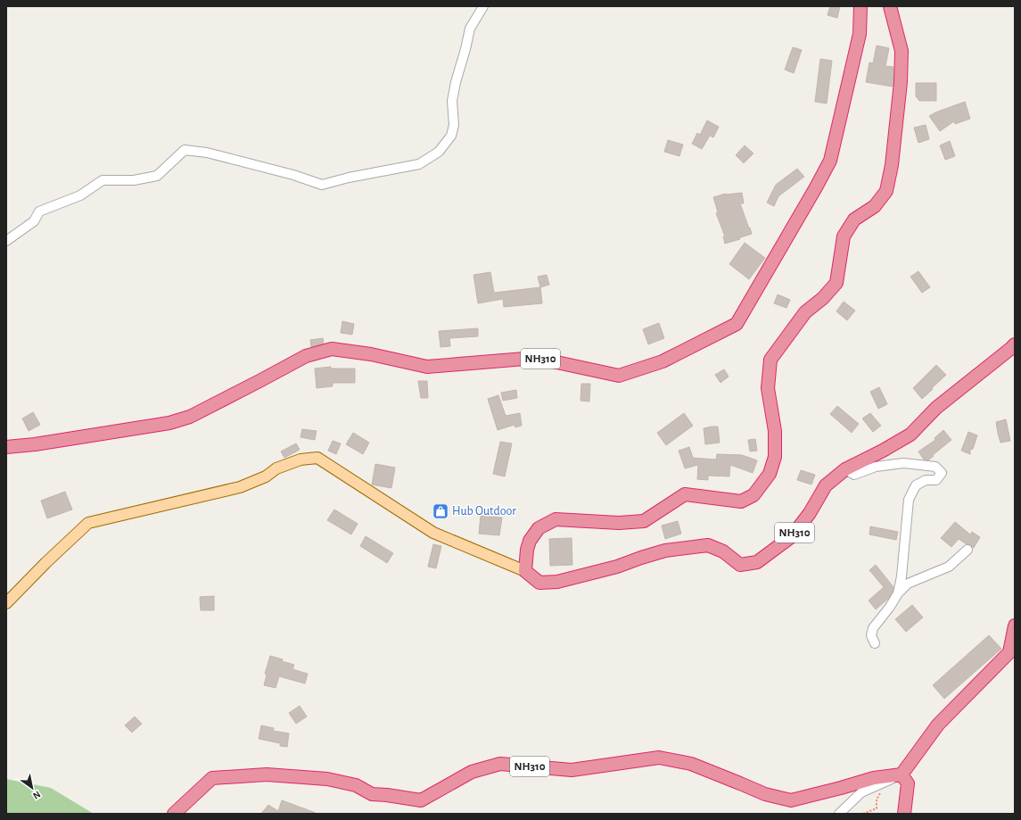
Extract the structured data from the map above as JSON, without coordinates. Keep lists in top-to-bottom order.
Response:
{
  "streets": {
    "highway": ["NH310"]
  },
  "places": {
    "shop": ["Hub Outdoor"]
  },
  "north": "bottom right"
}
